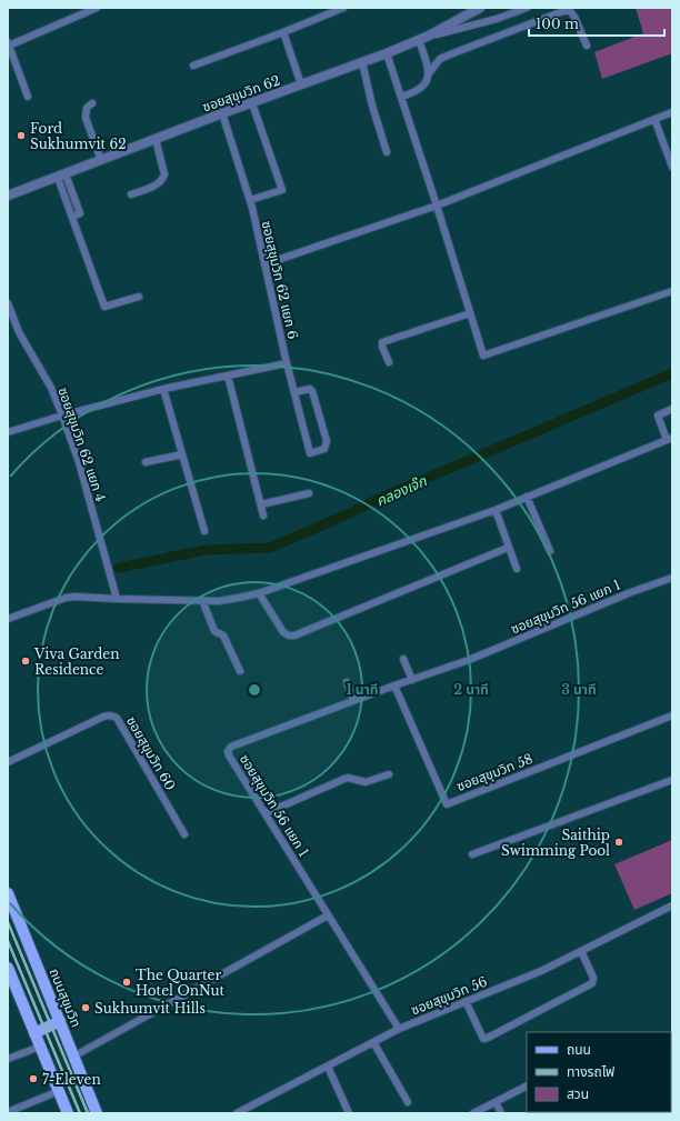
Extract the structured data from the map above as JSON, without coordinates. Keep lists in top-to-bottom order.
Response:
{
  "streets": {
    "main road": ["ถนนสุขุมวิท"],
    "street": [
      "ซอยสุขุมวิท 62",
      "ซอยสุขุมวิท 62 แยก 6",
      "ซอยสุขุมวิท 62 แยก 4",
      "ซอยสุขุมวิท 56 แยก 1",
      "ซอยสุขุมวิท 60",
      "ซอยสุขุมวิท 58",
      "ซอยสุขุมวิท 56"
    ]
  },
  "crossings": [
    ["ซอยสุขุมวิท 62", "ซอยสุขุมวิท 62 แยก 6"],
    ["ซอยสุขุมวิท 56 แยก 1", "ซอยสุขุมวิท 58"],
    ["ซอยสุขุมวิท 56 แยก 1", "ซอยสุขุมวิท 56"]
  ],
  "water": ["คลองเจ๊ก"],
  "places": [
    "Ford Sukhumvit 62",
    "Viva Garden Residence",
    "Saithip Swimming Pool",
    "The Quarter Hotel OnNut",
    "Sukhumvit Hills",
    "7-Eleven"
  ],
  "legend": ["ถนน", "ทางรถไฟ", "สวน"],
  "scale_bar": "100 m",
  "rings": ["1 นาที", "2 นาที", "3 นาที"]
}
